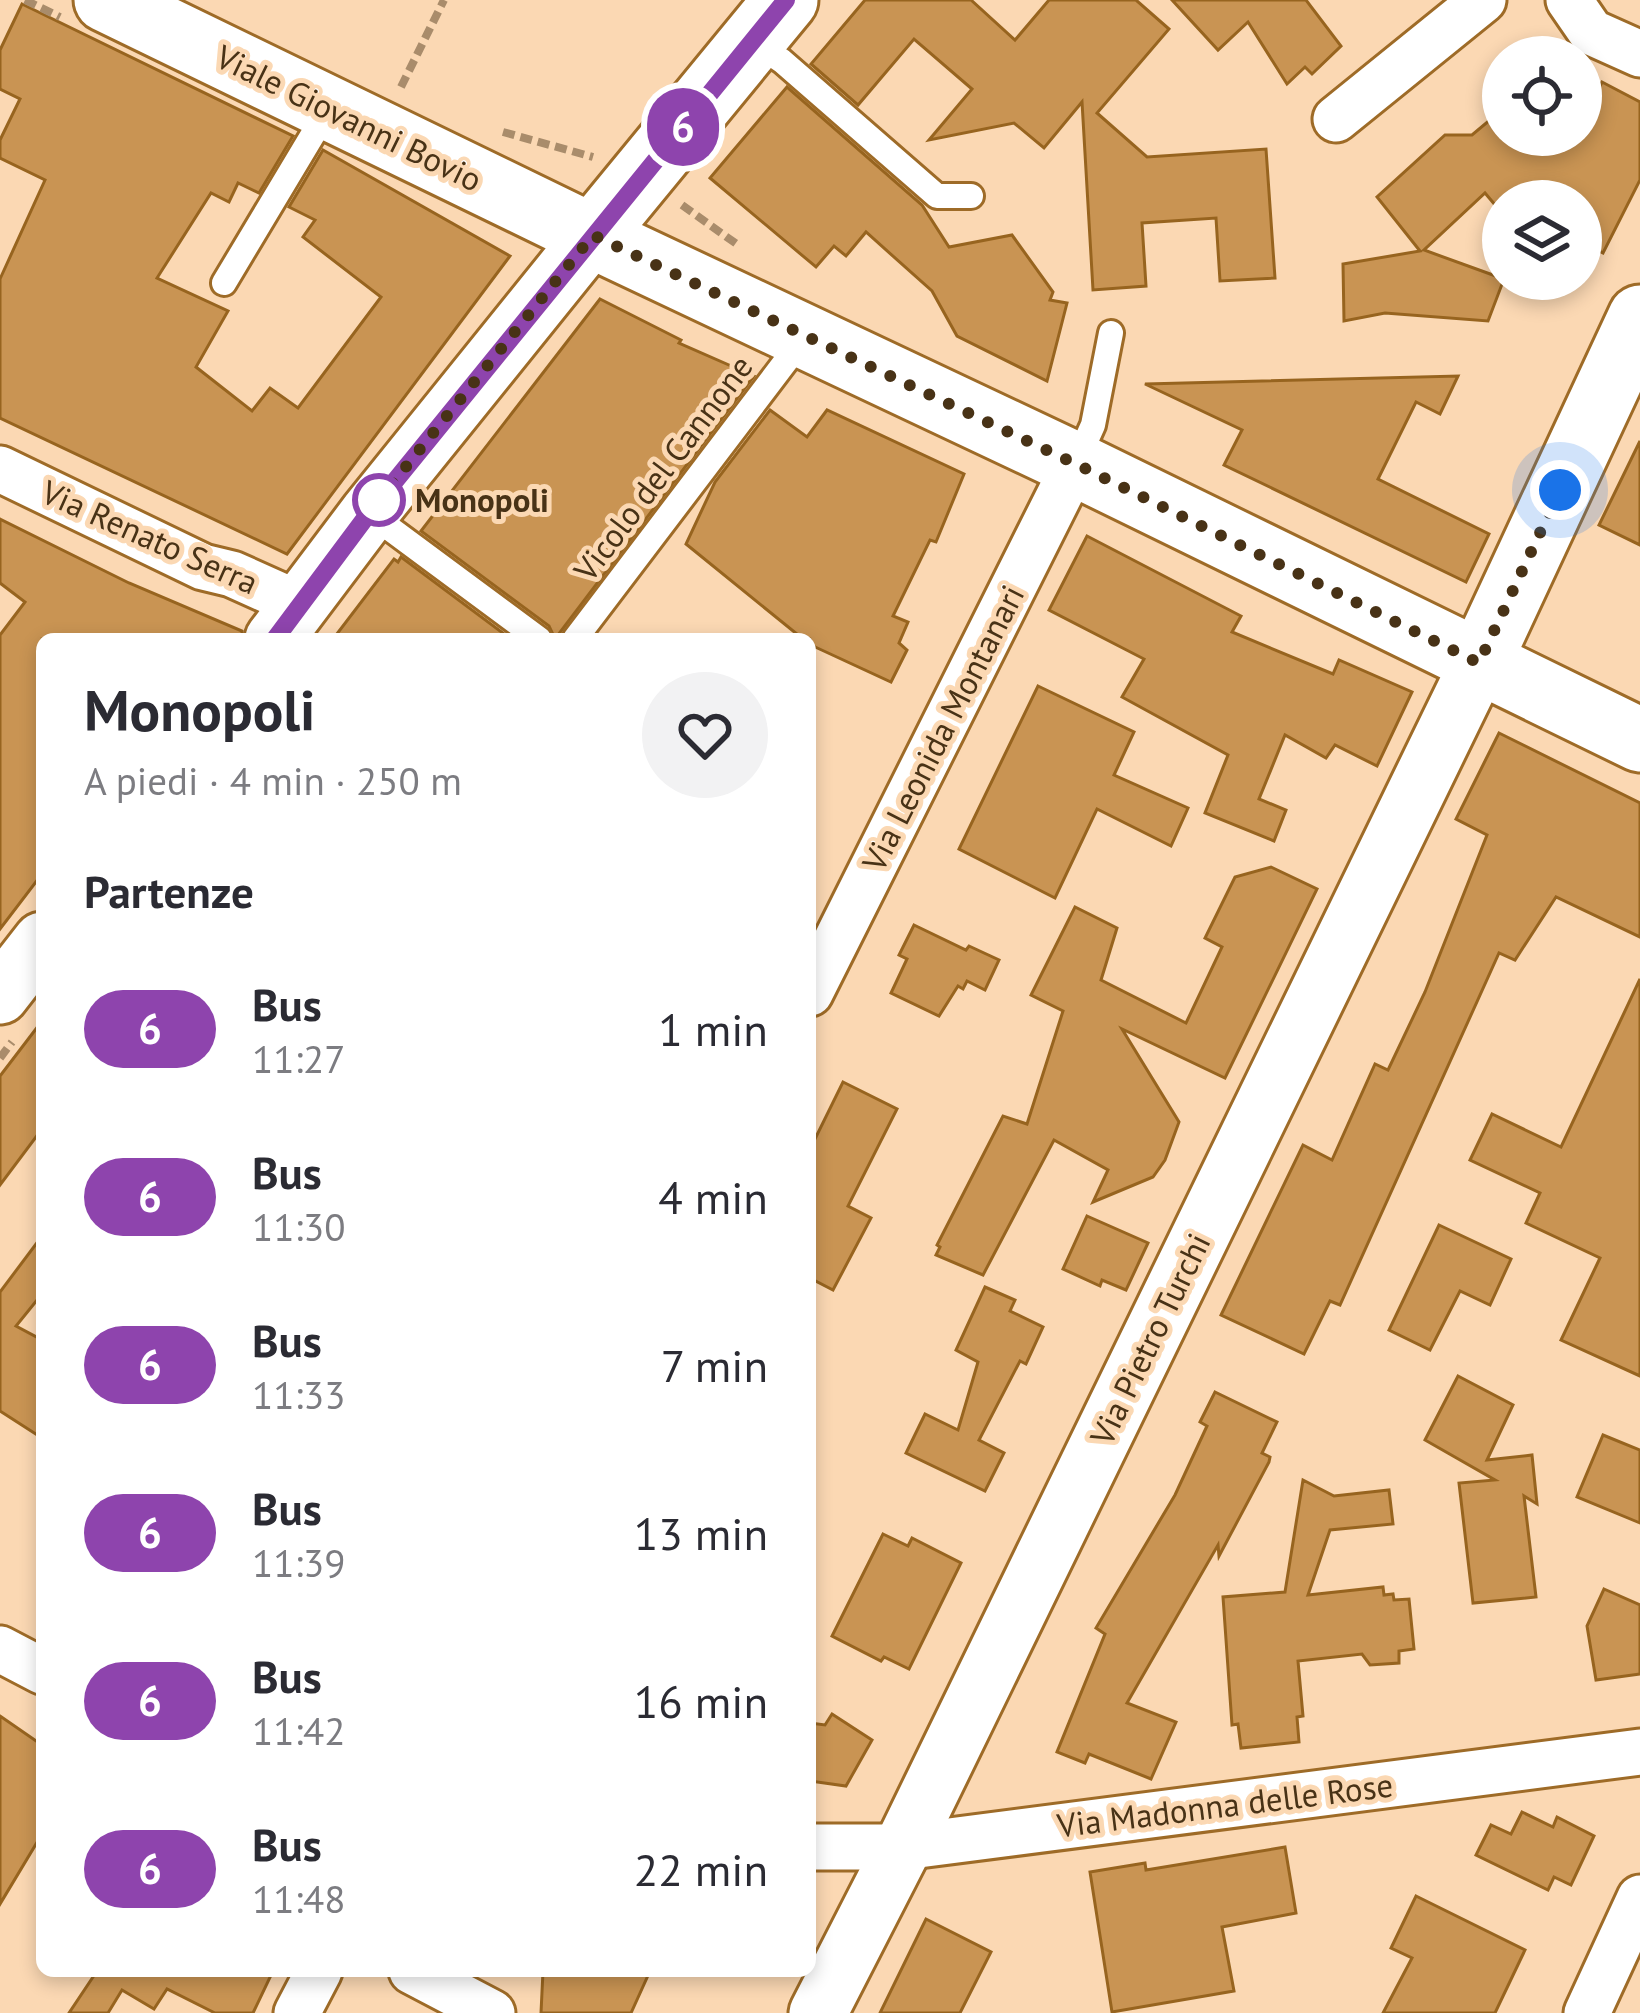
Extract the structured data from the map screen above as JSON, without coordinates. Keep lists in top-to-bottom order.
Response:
{
  "streets": {
    "main road": ["Viale Giovanni Bovio"],
    "street": [
      "Via Renato Serra",
      "Via Leonida Montanari",
      "Via Pietro Turchi",
      "Via Madonna delle Rose"
    ],
    "lane": ["Vicolo del Cannone"]
  },
  "crossings": [
    ["Viale Giovanni Bovio", "Vicolo del Cannone"],
    ["Viale Giovanni Bovio", "Via Leonida Montanari"],
    ["Viale Giovanni Bovio", "Via Pietro Turchi"],
    ["Via Pietro Turchi", "Via Madonna delle Rose"]
  ],
  "places": ["Monopoli"],
  "lines": ["bus line 6"],
  "page": {
    "on_map": "6",
    "heading": [
      ["Monopoli", "A piedi · 4 min · 250 m"],
      "Partenze"
    ],
    "list": [
      {
        "mark": "6",
        "name": "Bus",
        "note": "11:27",
        "value": "1 min"
      },
      {
        "mark": "6",
        "name": "Bus",
        "note": "11:30",
        "value": "4 min"
      },
      {
        "mark": "6",
        "name": "Bus",
        "note": "11:33",
        "value": "7 min"
      },
      {
        "mark": "6",
        "name": "Bus",
        "note": "11:39",
        "value": "13 min"
      },
      {
        "mark": "6",
        "name": "Bus",
        "note": "11:42",
        "value": "16 min"
      },
      {
        "mark": "6",
        "name": "Bus",
        "note": "11:48",
        "value": "22 min"
      }
    ]
  }
}
